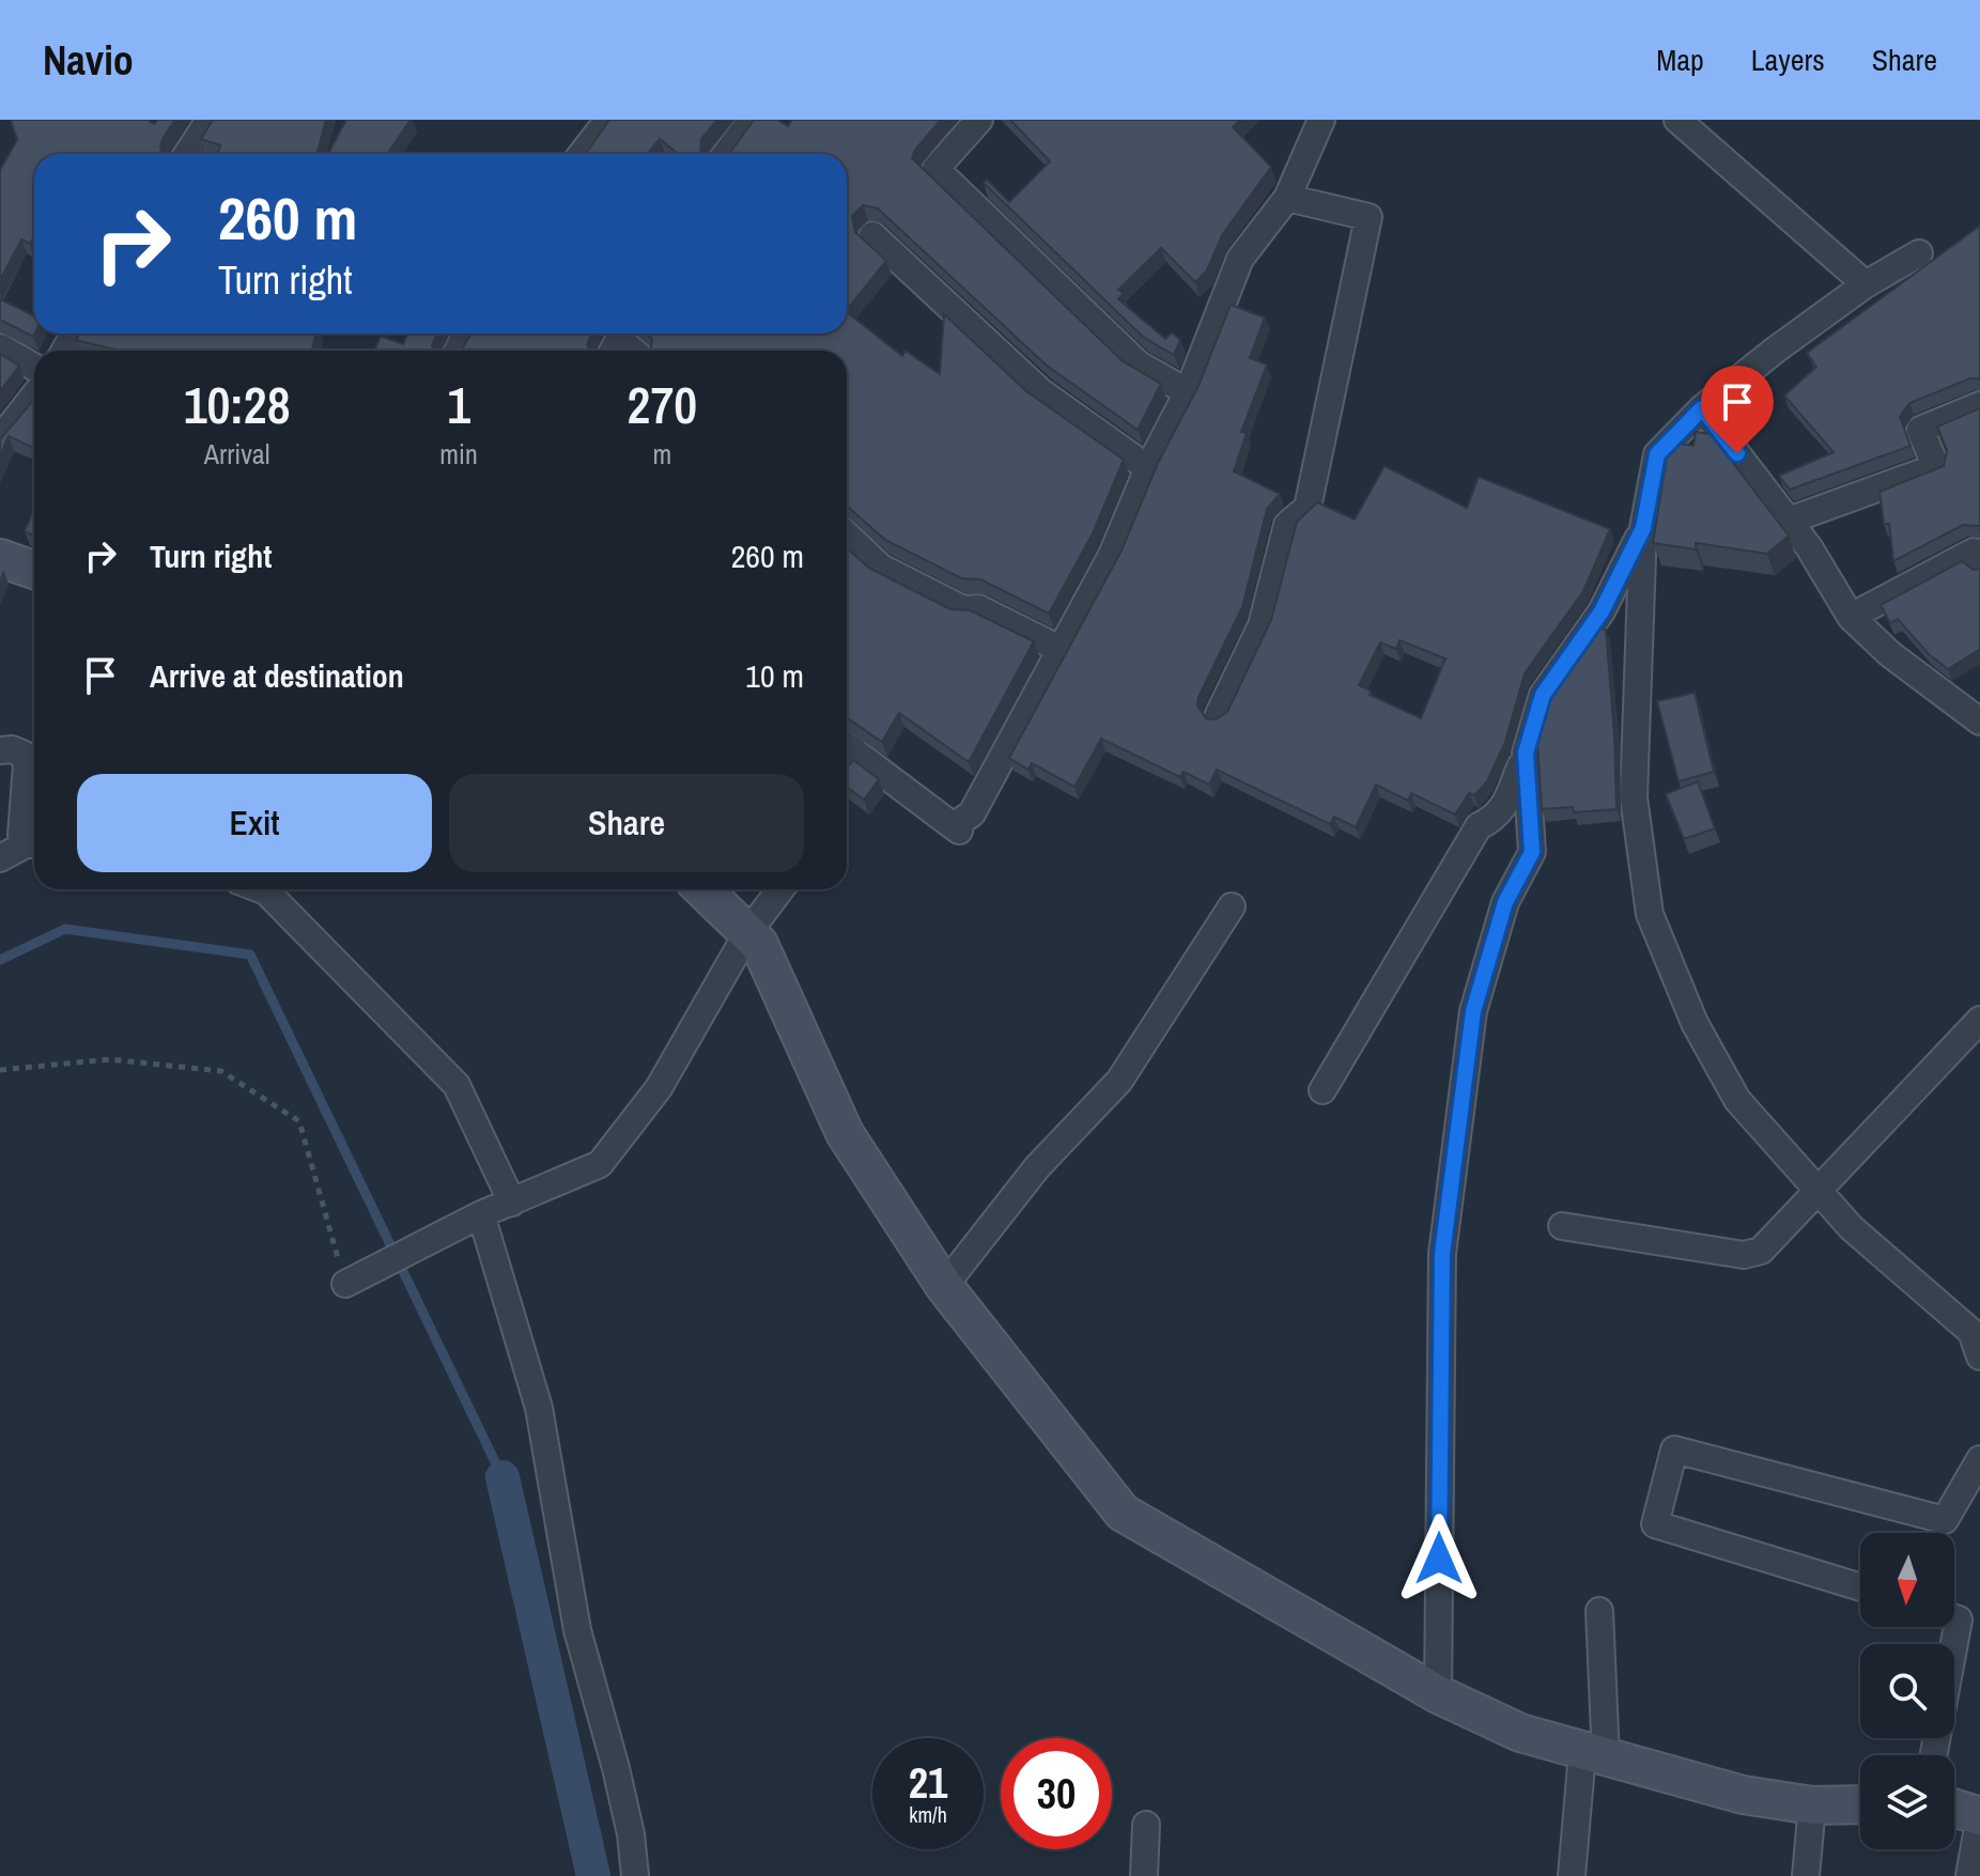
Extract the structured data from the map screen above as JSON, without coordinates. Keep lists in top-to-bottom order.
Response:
{
  "north": "bottom",
  "page": {
    "header": "Navio",
    "nav": ["Map", "Layers", "Share"],
    "turn": ["260 m", "Turn right"],
    "eta": [
      "10:28",
      "Arrival",
      "1",
      "min",
      "270",
      "m"
    ],
    "list": [
      {
        "name": "Turn right",
        "value": "260 m"
      },
      {
        "name": "Arrive at destination",
        "value": "10 m"
      }
    ],
    "buttons": ["Exit", "Share"],
    "speed": "21 km/h",
    "limit": "30"
  }
}
